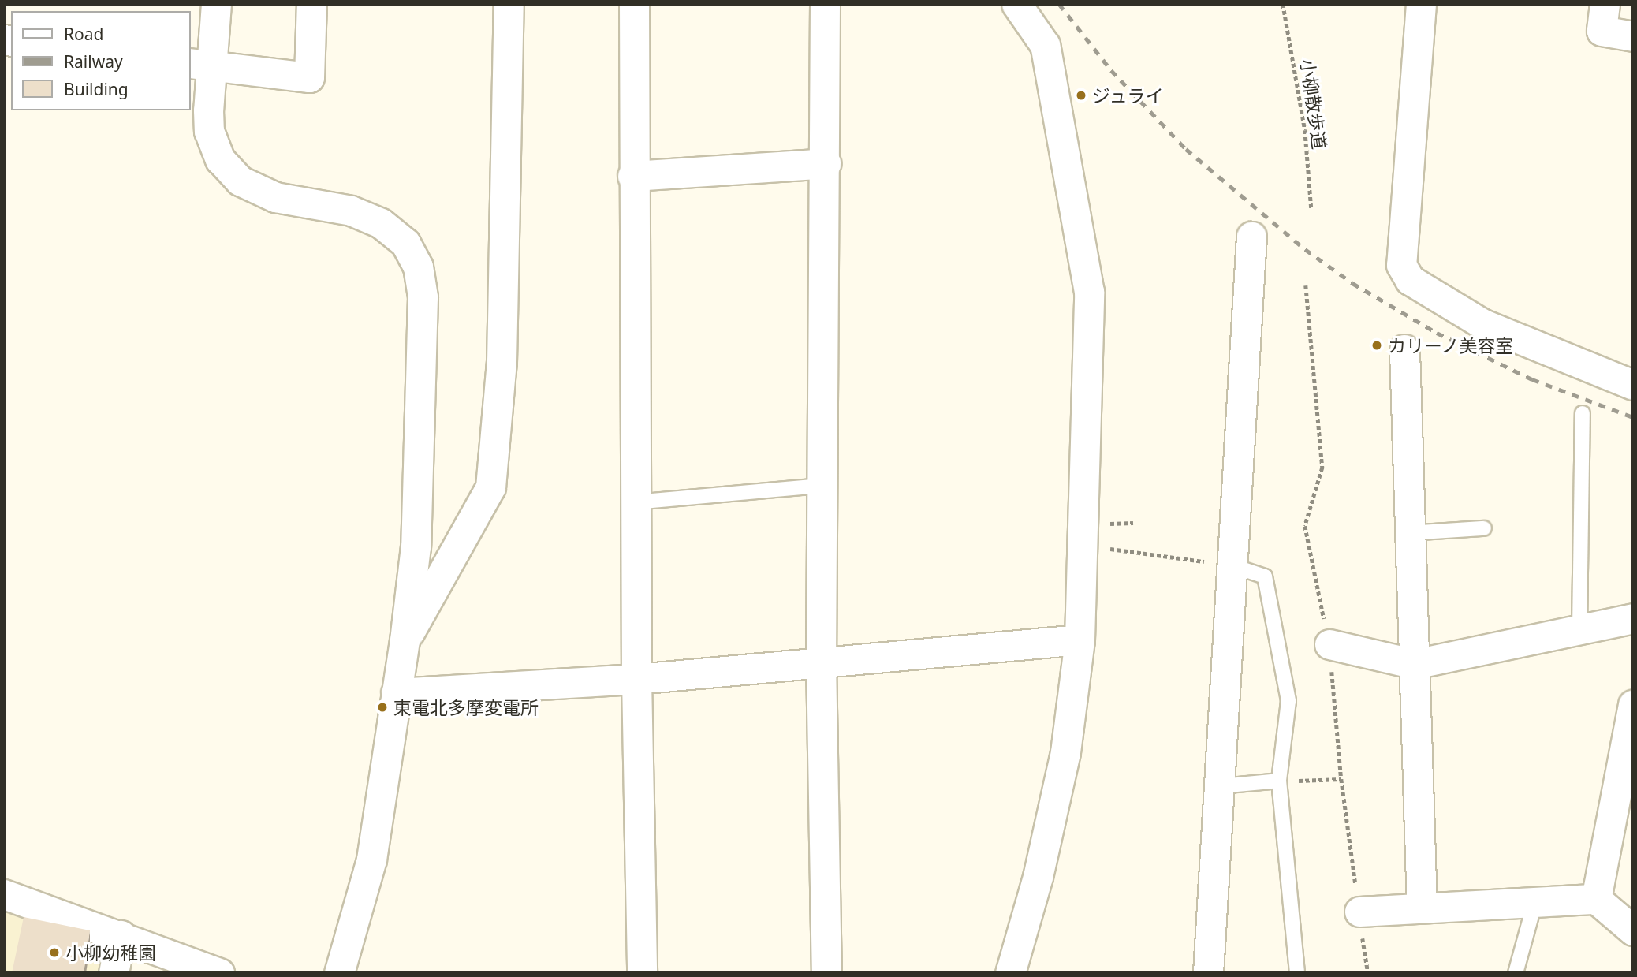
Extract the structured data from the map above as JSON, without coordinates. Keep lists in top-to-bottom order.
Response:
{
  "streets": {
    "path": ["小柳散歩道"]
  },
  "places": [
    "ジュライ",
    "カリーノ美容室",
    "東電北多摩変電所",
    "小柳幼稚園"
  ],
  "legend": ["Road", "Railway", "Building"]
}
